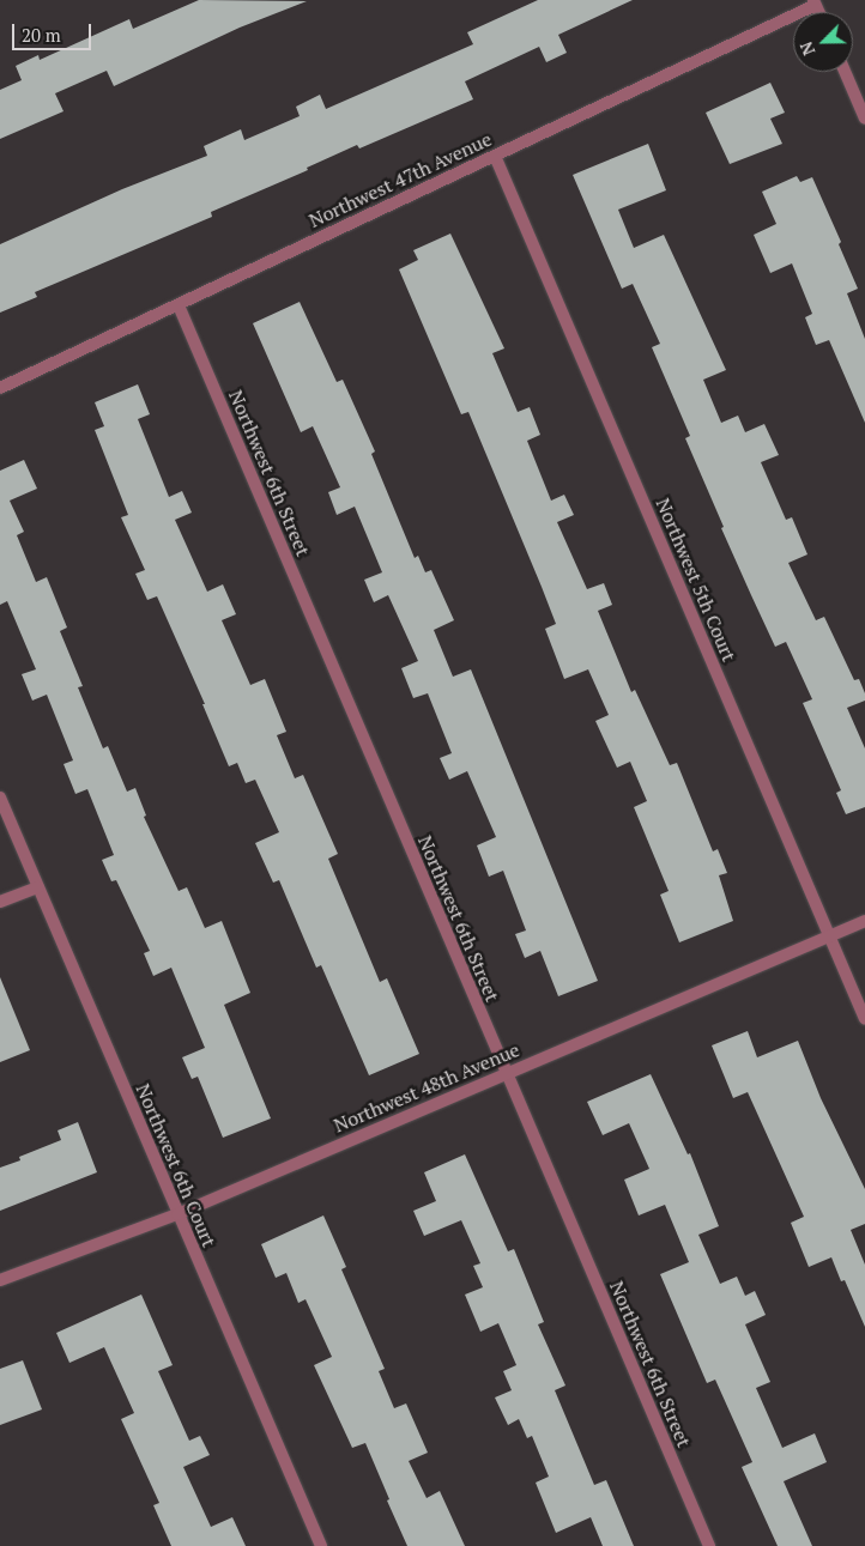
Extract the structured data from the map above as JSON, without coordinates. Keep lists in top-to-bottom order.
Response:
{
  "streets": {
    "street": [
      "Northwest 47th Avenue",
      "Northwest 6th Street",
      "Northwest 5th Court",
      "Northwest 48th Avenue",
      "Northwest 6th Court"
    ]
  },
  "crossings": [
    ["Northwest 47th Avenue", "Northwest 6th Street"],
    ["Northwest 47th Avenue", "Northwest 5th Court"],
    ["Northwest 6th Street", "Northwest 48th Avenue"],
    ["Northwest 5th Court", "Northwest 48th Avenue"],
    ["Northwest 48th Avenue", "Northwest 6th Court"]
  ],
  "scale_bar": "20 m",
  "north": "bottom left"
}
